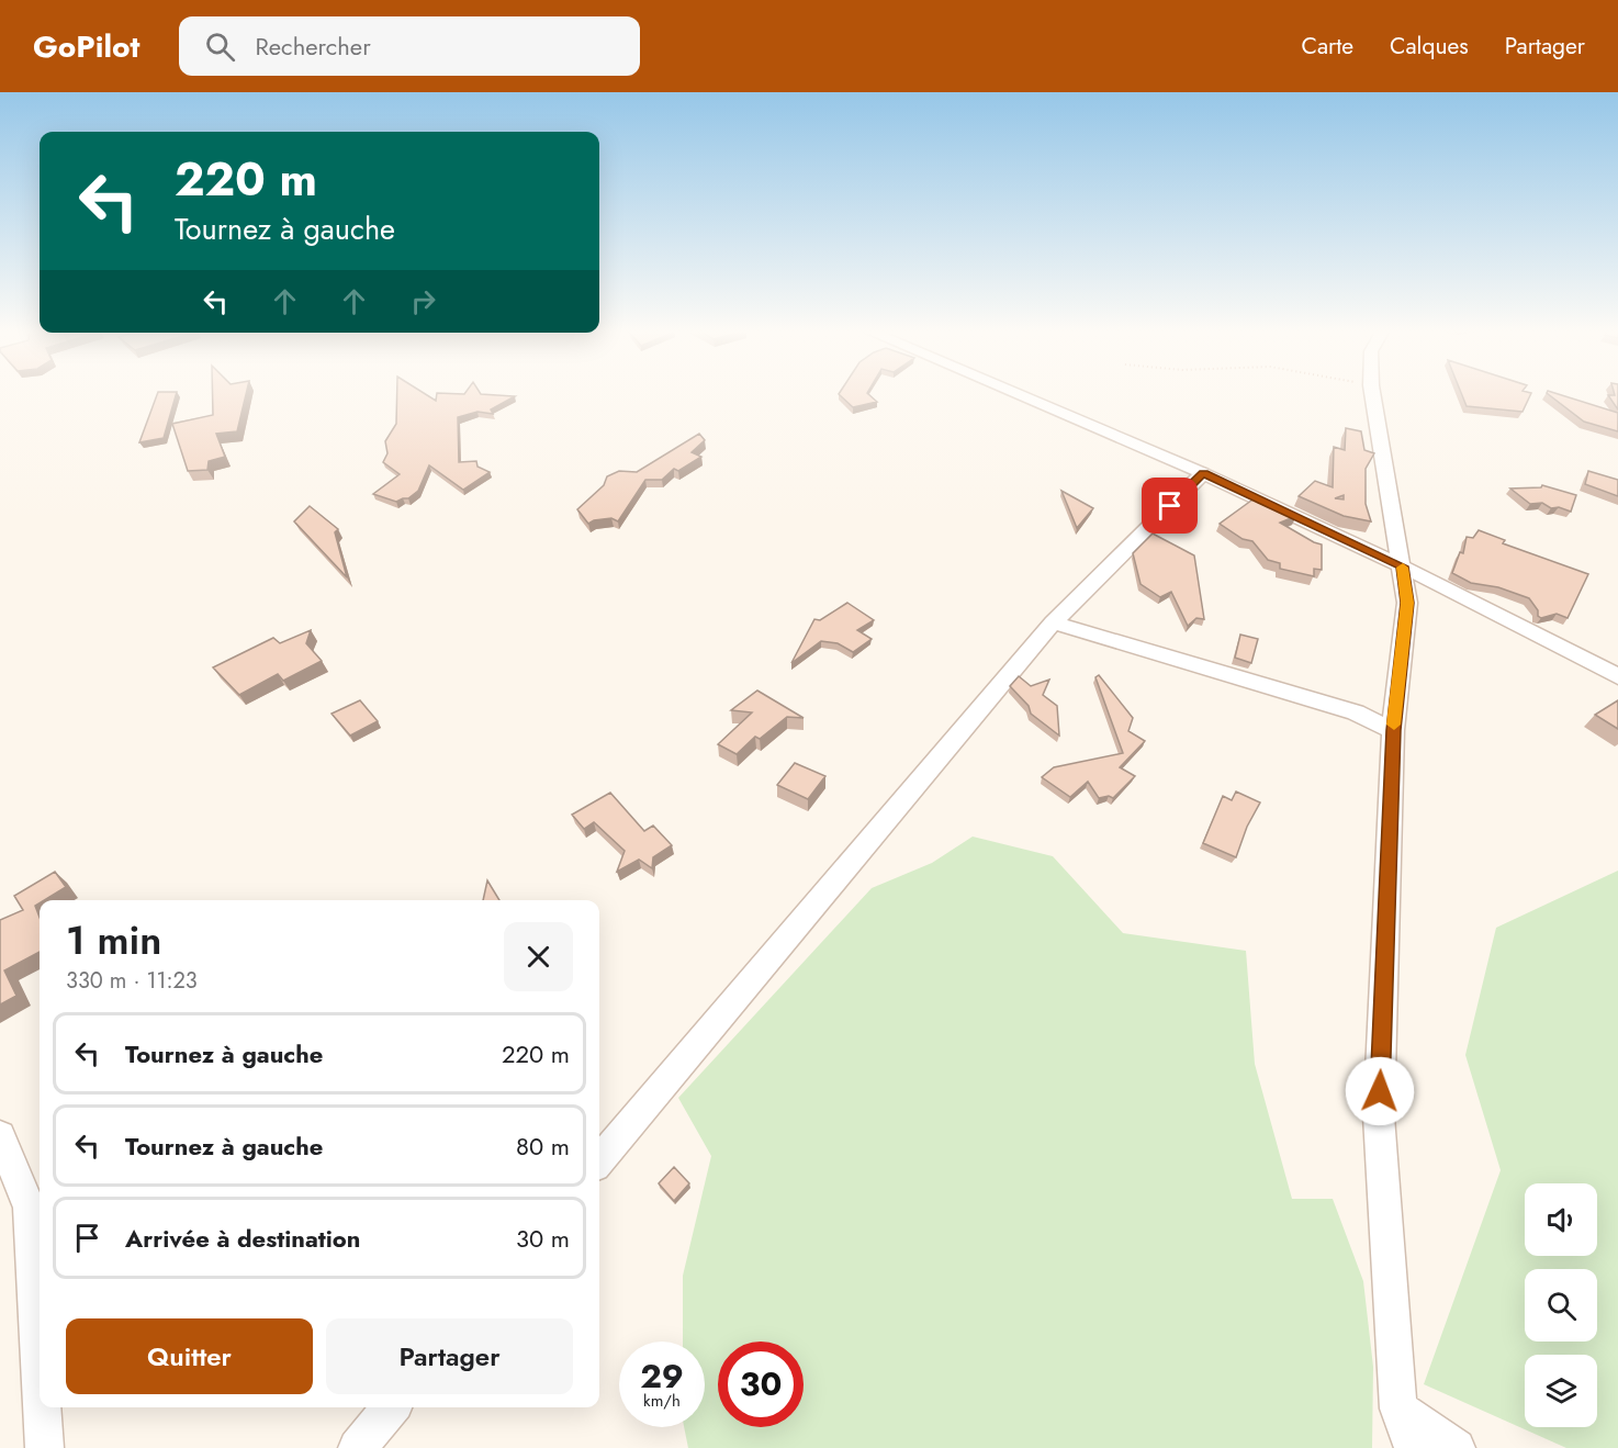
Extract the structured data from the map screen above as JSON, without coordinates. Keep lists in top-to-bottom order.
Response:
{
  "page": {
    "header": "GoPilot",
    "search": "Rechercher",
    "nav": ["Carte", "Calques", "Partager"],
    "turn": ["220 m", "Tournez à gauche"],
    "heading": ["1 min", "330 m · 11:23"],
    "list": [
      {
        "name": "Tournez à gauche",
        "value": "220 m"
      },
      {
        "name": "Tournez à gauche",
        "value": "80 m"
      },
      {
        "name": "Arrivée à destination",
        "value": "30 m"
      }
    ],
    "buttons": ["Quitter", "Partager"],
    "speed": "29 km/h",
    "limit": "30"
  }
}
